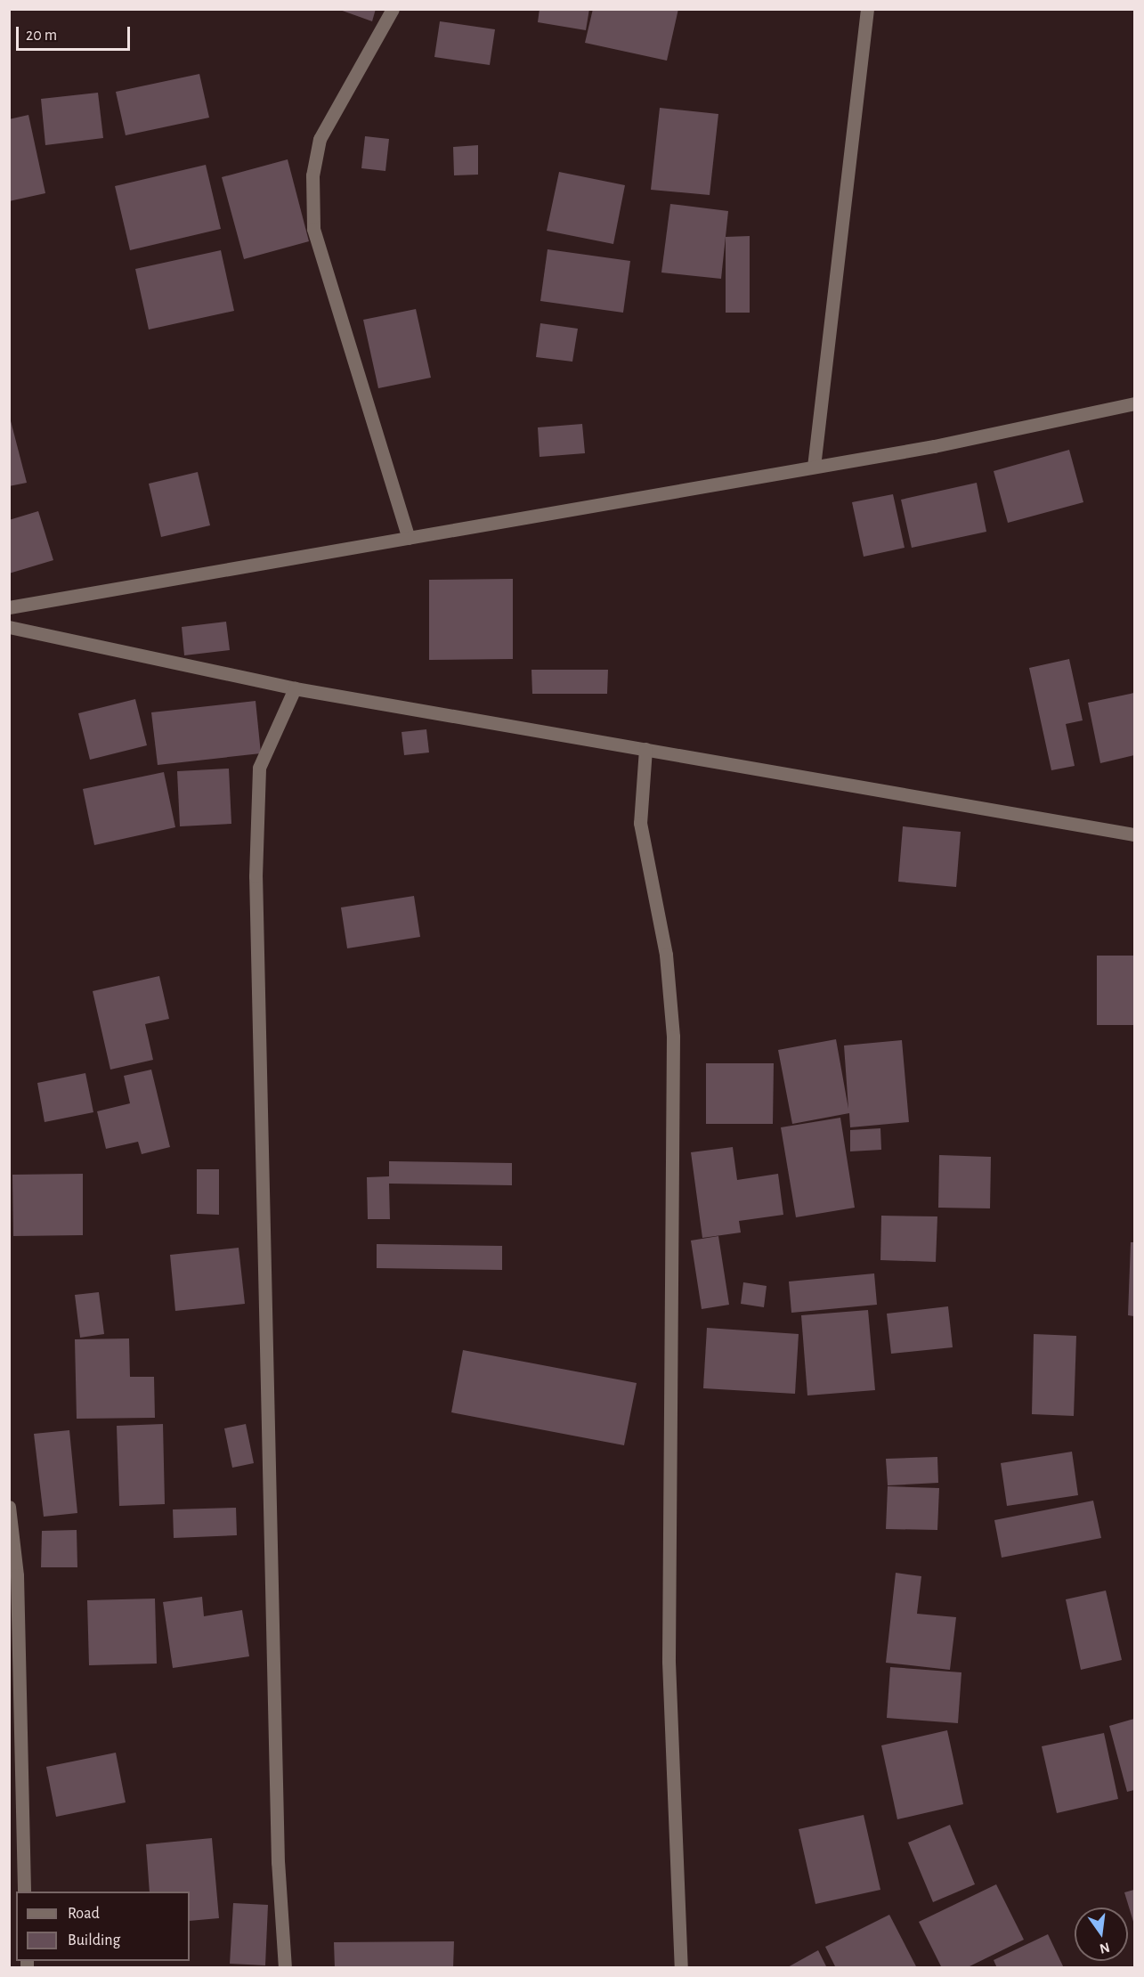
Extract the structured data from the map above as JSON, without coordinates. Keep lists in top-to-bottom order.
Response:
{
  "legend": ["Road", "Building"],
  "scale_bar": "20 m",
  "north": "bottom"
}
